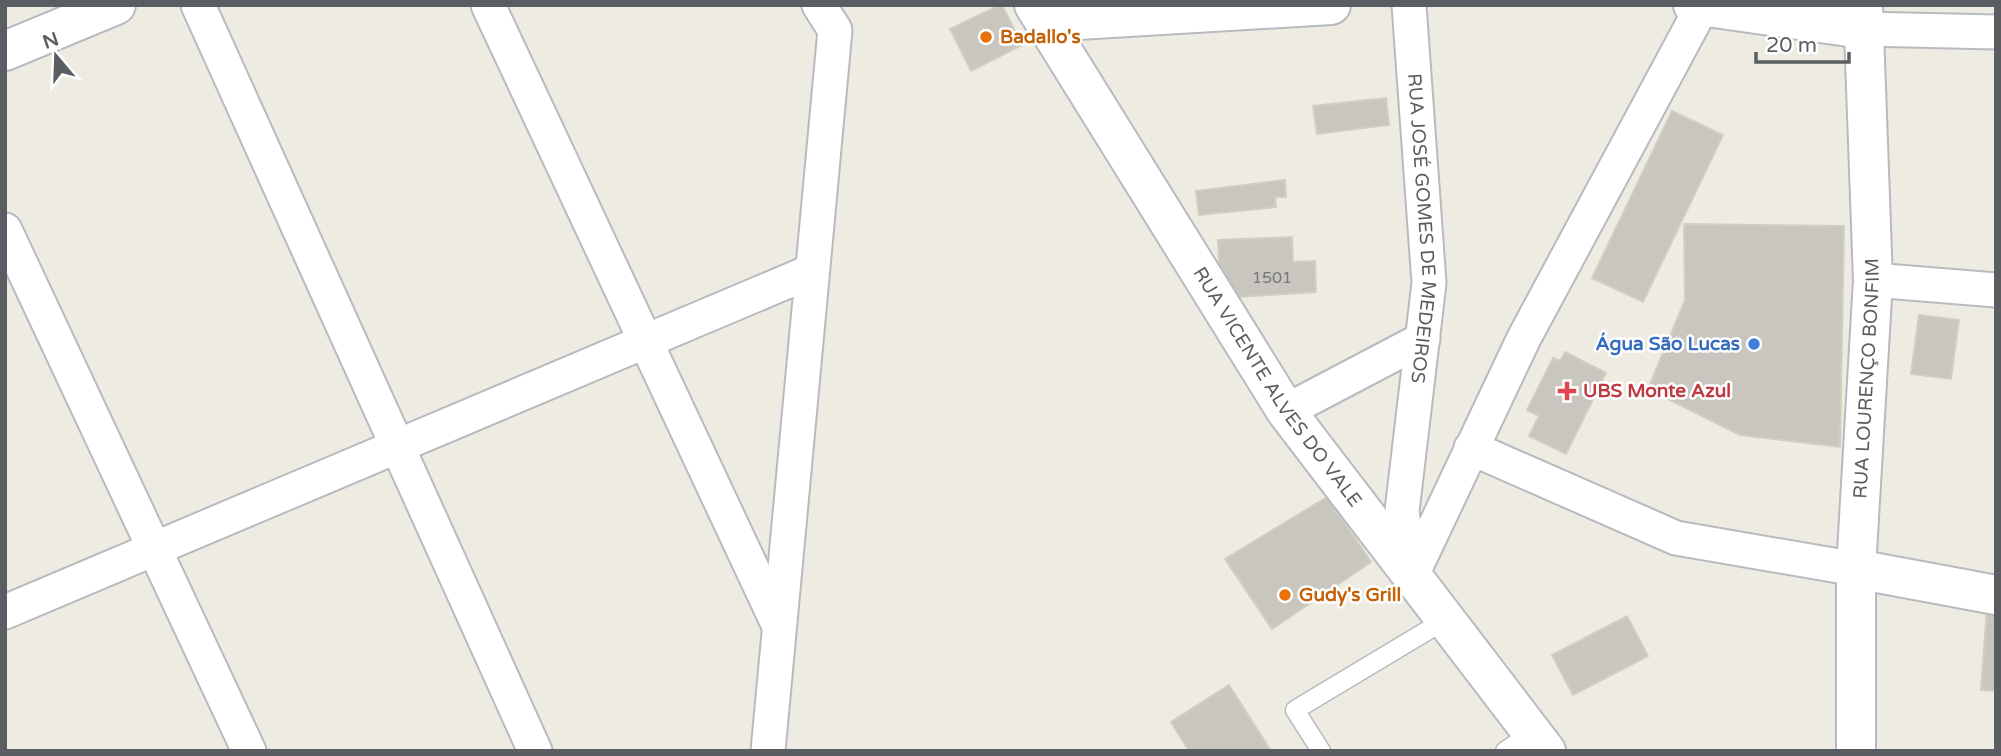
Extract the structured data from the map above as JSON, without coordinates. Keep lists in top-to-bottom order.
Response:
{
  "streets": {
    "street": ["RUA JOSÉ GOMES DE MEDEIROS", "RUA LOURENÇO BONFIM", "RUA VICENTE ALVES DO VALE"]
  },
  "crossings": [
    ["RUA JOSÉ GOMES DE MEDEIROS", "RUA VICENTE ALVES DO VALE"]
  ],
  "places": {
    "other": ["Badallo's", "Água São Lucas", "Gudy's Grill"],
    "health": ["UBS Monte Azul"]
  },
  "house_numbers": ["1501"],
  "scale_bar": "20 m",
  "north": "top"
}
